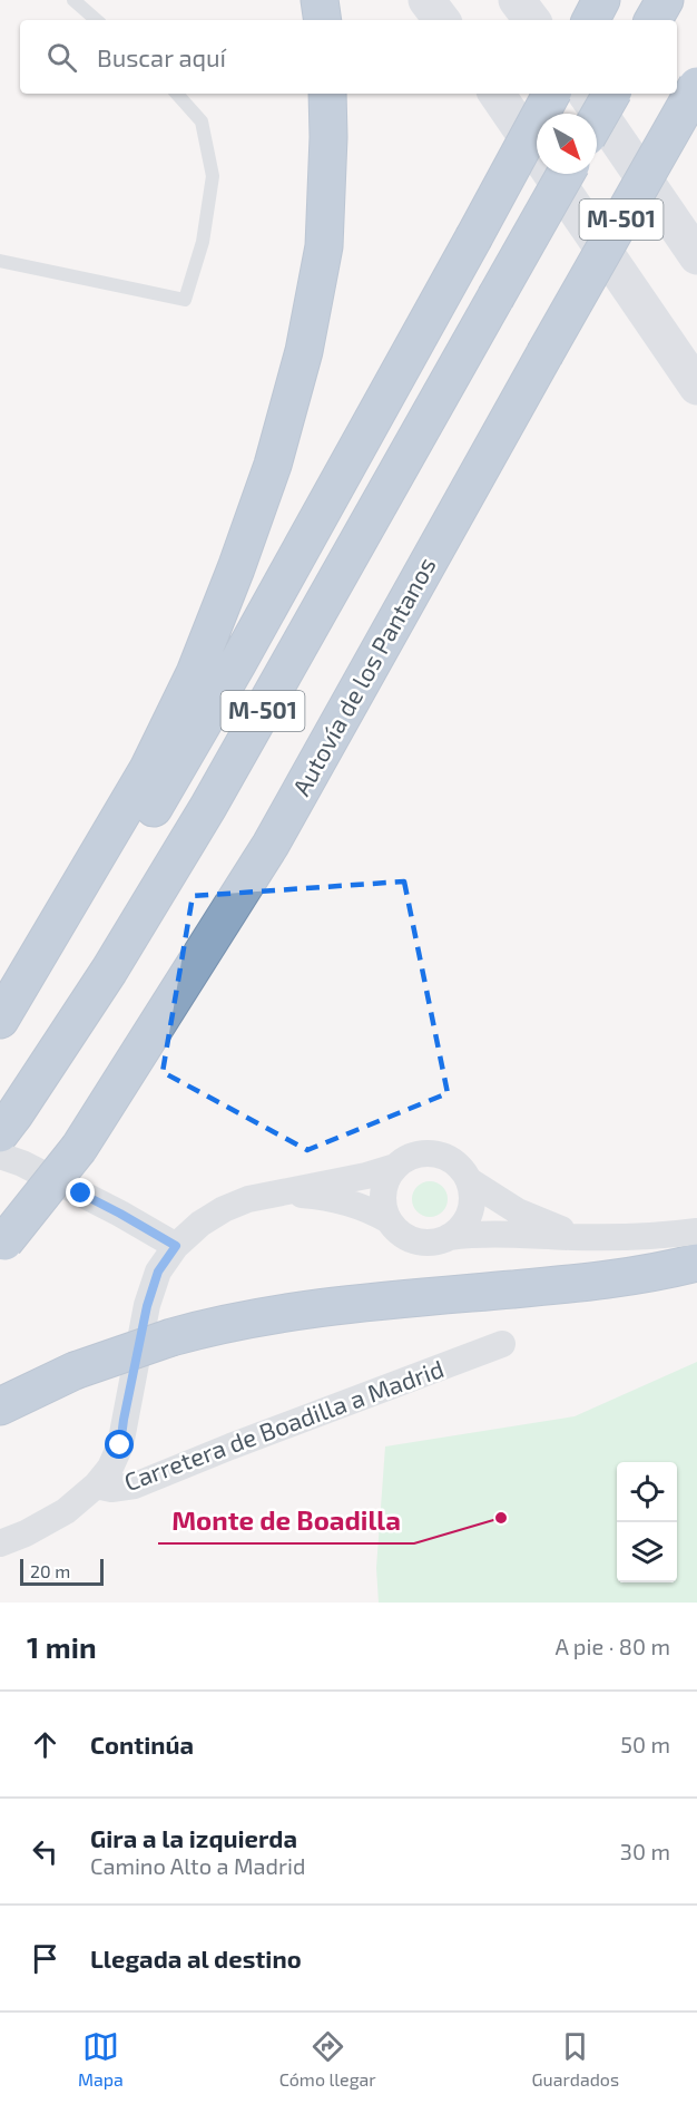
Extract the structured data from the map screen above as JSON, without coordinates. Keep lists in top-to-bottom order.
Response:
{
  "streets": {
    "highway": ["M-501", "Autovía de los Pantanos"],
    "street": ["Carretera de Boadilla a Madrid"]
  },
  "places": ["Monte de Boadilla"],
  "scale_bar": "20 m",
  "north": "bottom right",
  "page": {
    "search": "Buscar aquí",
    "scale": "20 m",
    "heading": ["1 min", "A pie · 80 m"],
    "list": [
      ["Continúa", "50 m"],
      ["Gira a la izquierda", "Camino Alto a Madrid", "30 m"],
      "Llegada al destino"
    ],
    "nav": ["Mapa", "Cómo llegar", "Guardados"]
  }
}
